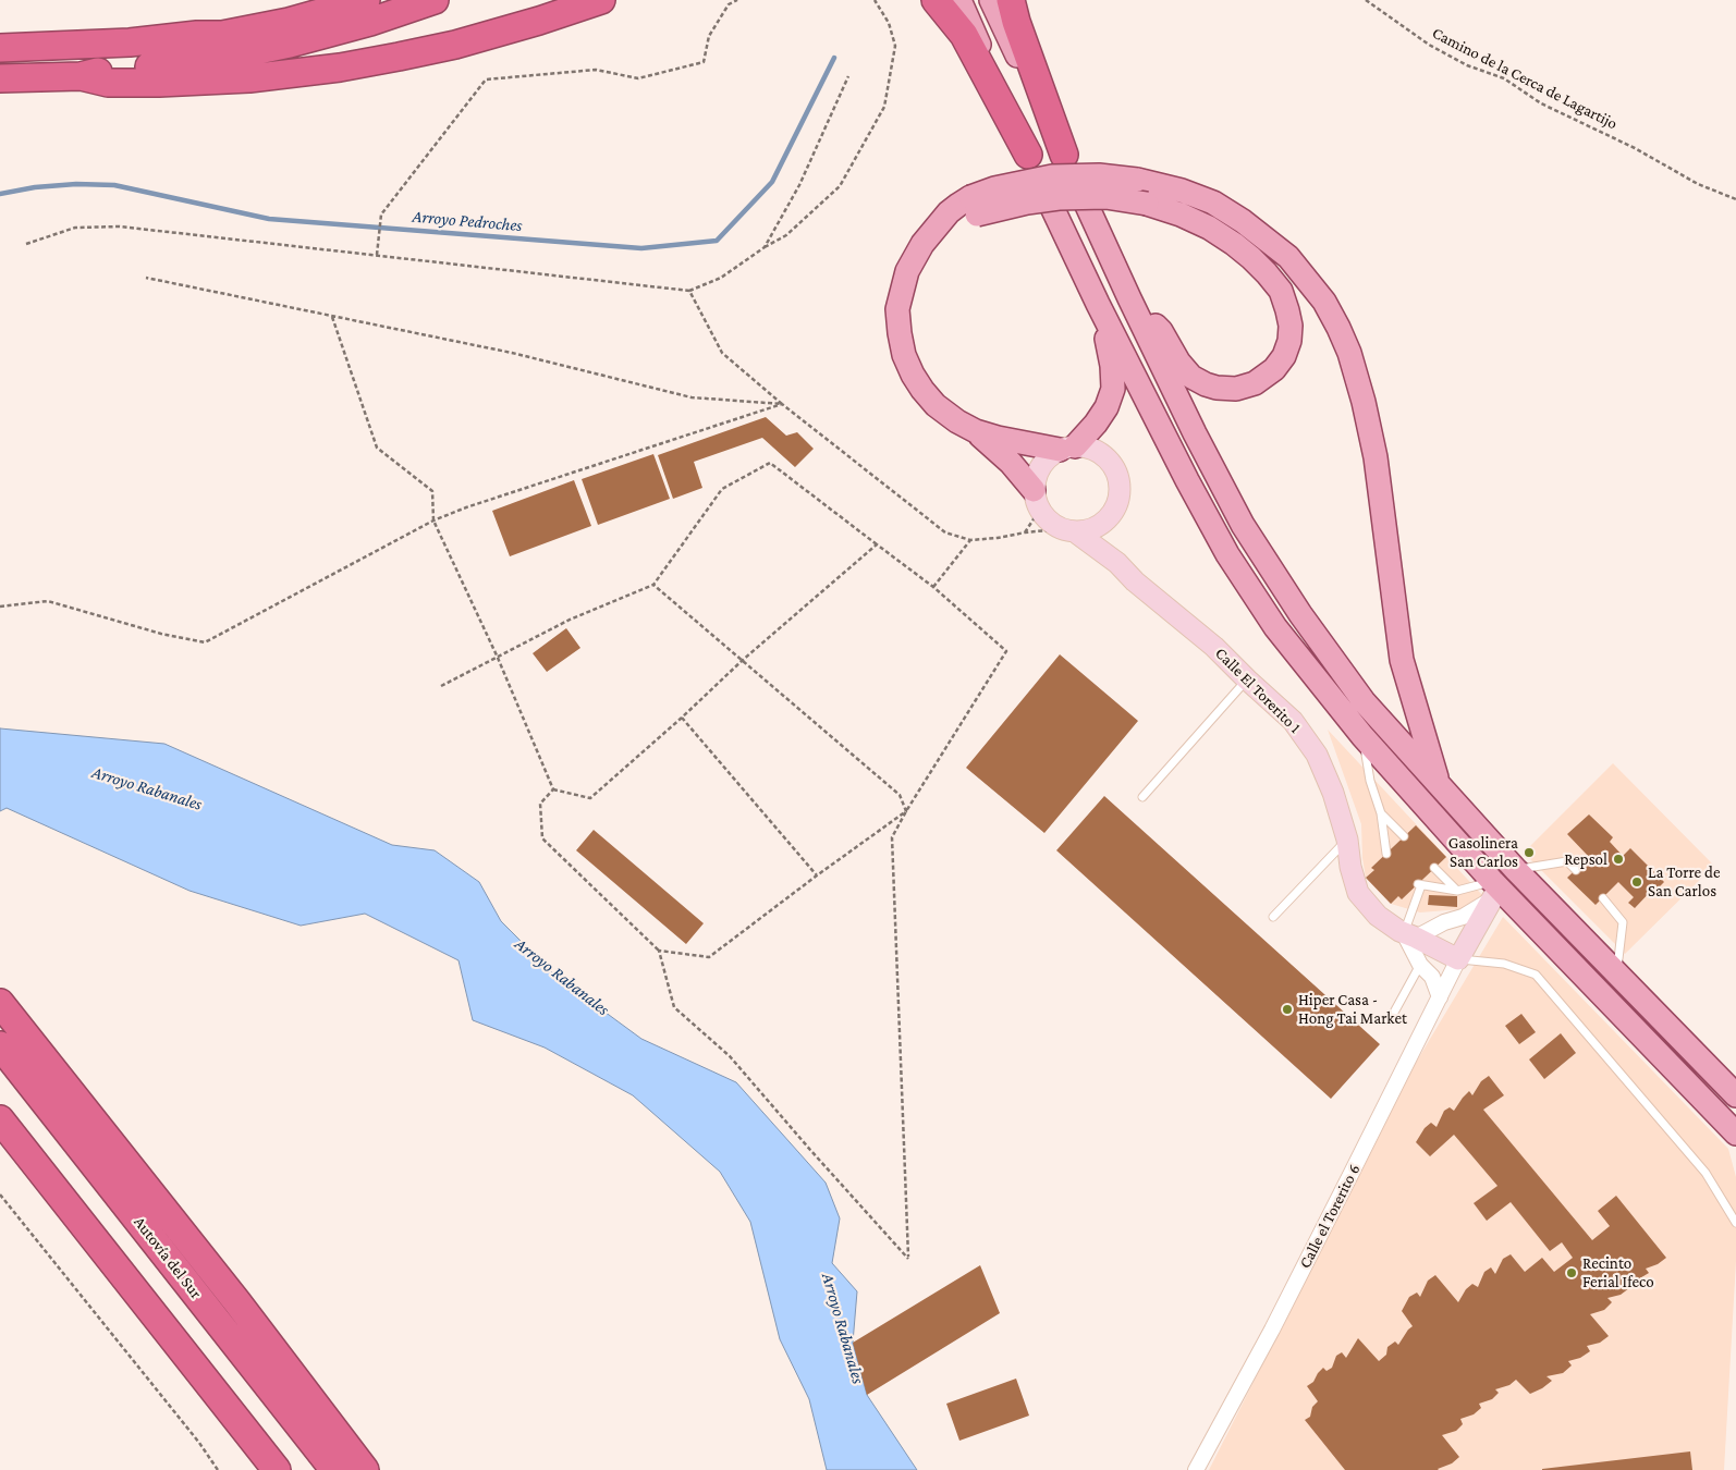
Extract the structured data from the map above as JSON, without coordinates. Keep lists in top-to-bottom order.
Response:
{
  "streets": {
    "highway": ["Autovía del Sur"],
    "street": ["Calle El Torerito 1", "Calle el Torerito 6"],
    "path": ["Camino de la Cerca de Lagartijo"]
  },
  "crossings": [
    ["Calle El Torerito 1", "Calle el Torerito 6"]
  ],
  "water": ["Arroyo Pedroches", "Arroyo Rabanales"],
  "places": [
    "Gasolinera San Carlos",
    "Repsol",
    "La Torre de San Carlos",
    "Hiper Casa - Hong Tai Market",
    "Recinto Ferial Ifeco"
  ]
}
